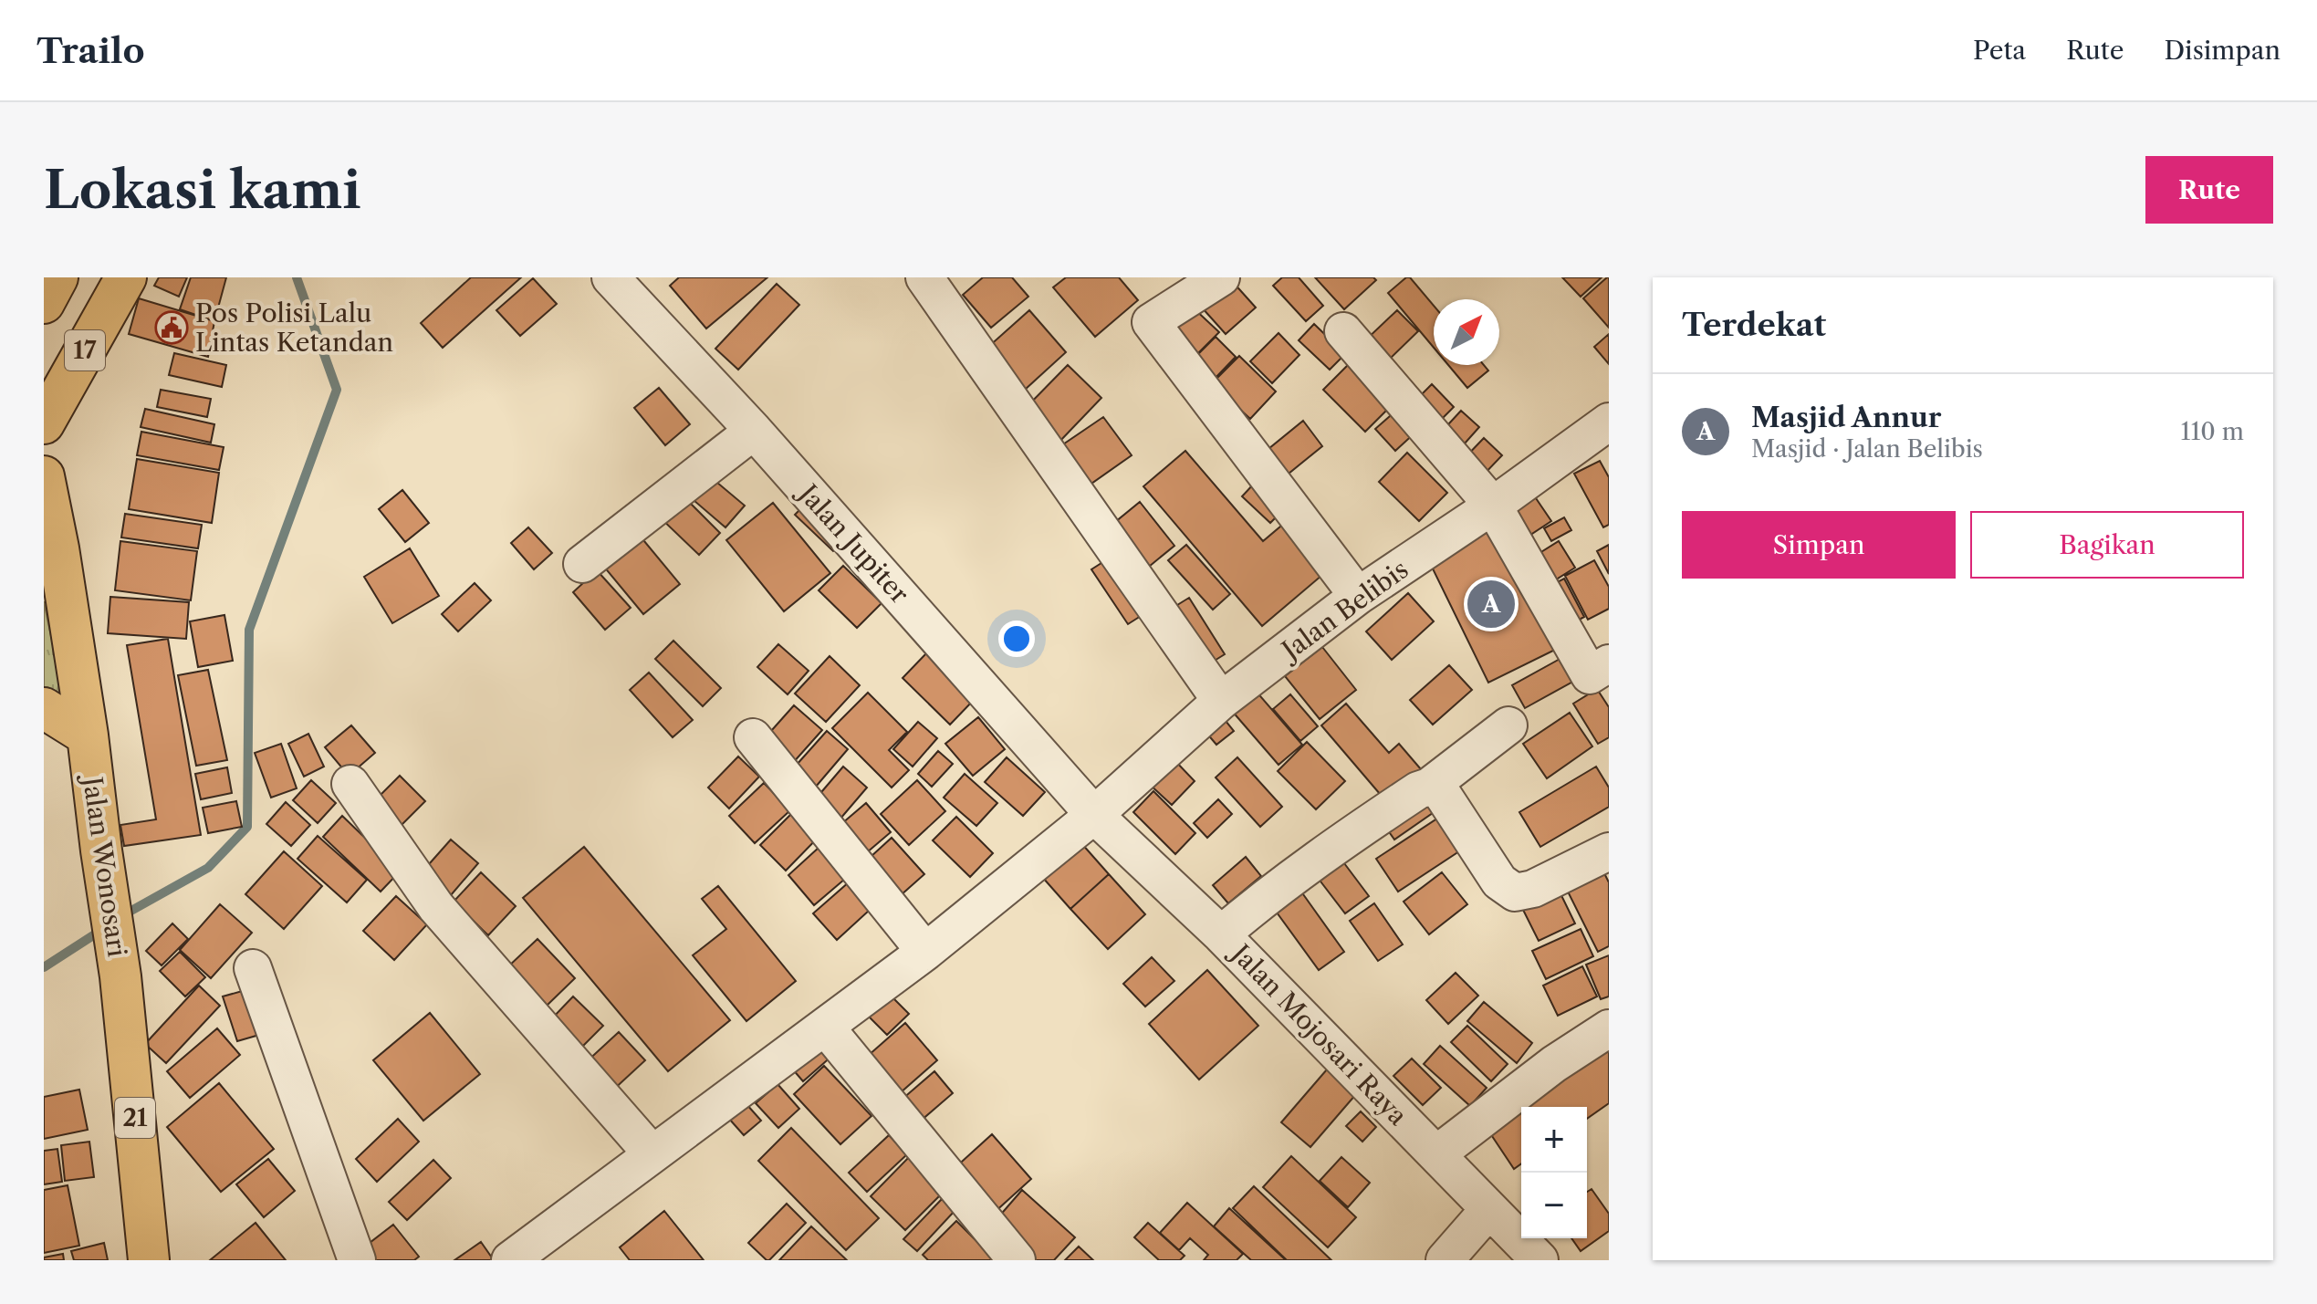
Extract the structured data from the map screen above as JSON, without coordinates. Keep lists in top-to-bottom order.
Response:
{
  "streets": {
    "highway": ["17", "Jalan Wonosari", "21"],
    "street": ["Jalan Jupiter", "Jalan Belibis", "Jalan Mojosari Raya"]
  },
  "crossings": [
    ["Jalan Jupiter", "Jalan Belibis"],
    ["Jalan Jupiter", "Jalan Mojosari Raya"],
    ["Jalan Belibis", "Jalan Mojosari Raya"]
  ],
  "places": {
    "public building": ["Pos Polisi Lalu Lintas Ketandan"]
  },
  "north": "top right",
  "page": {
    "header": "Trailo",
    "nav": ["Peta", "Rute", "Disimpan"],
    "buttons": [
      "Rute",
      ["Simpan", "Bagikan"]
    ],
    "title": "Lokasi kami",
    "heading": "Terdekat",
    "list": [
      {
        "mark": "A",
        "name": "Masjid Annur",
        "note": "Masjid · Jalan Belibis",
        "value": "110 m"
      }
    ],
    "pins": "A",
    "map_buttons": ["+", "−"]
  }
}
